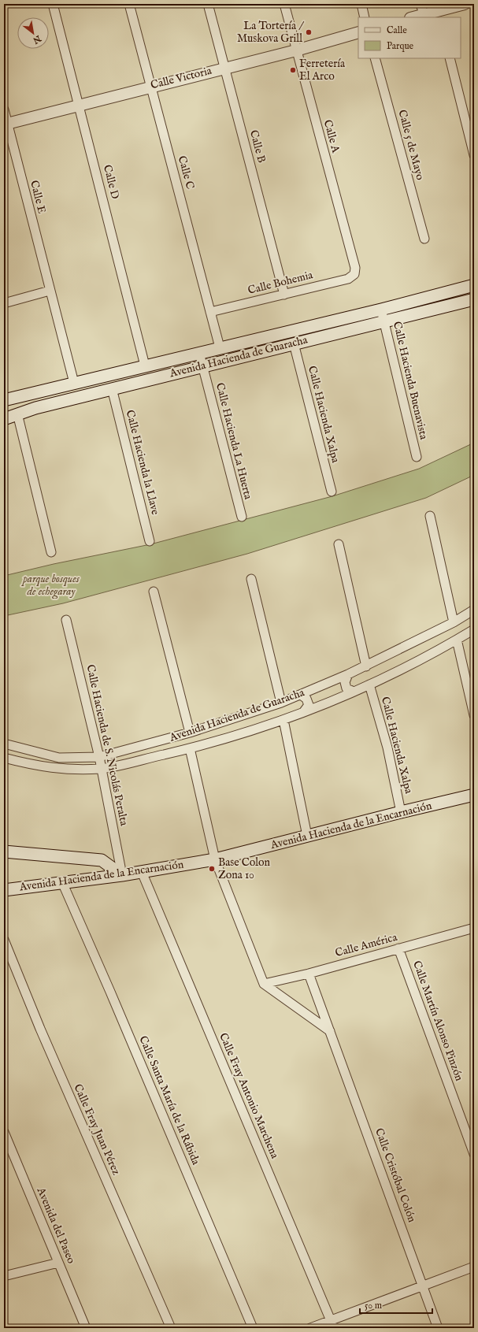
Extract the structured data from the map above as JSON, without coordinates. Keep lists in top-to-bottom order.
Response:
{
  "streets": {
    "main road": ["Avenida Hacienda de Guaracha", "Avenida Hacienda de la Encarnación"],
    "street": [
      "Calle Victoria",
      "Calle A",
      "Calle 5 de Mayo",
      "Calle B",
      "Calle C",
      "Calle D",
      "Calle E",
      "Calle Bohemia",
      "Calle Hacienda Buenavista",
      "Calle Hacienda Xalpa",
      "Calle Hacienda La Huerta",
      "Calle Hacienda la Llave",
      "Calle Hacienda de S. Nicolás Peralta",
      "Calle América",
      "Calle Martín Alonso Pinzón",
      "Calle Fray Antonio Marchena",
      "Calle Santa María de la Rábida",
      "Calle Fray Juan Pérez",
      "Calle Cristóbal Colón",
      "Avenida del Paseo"
    ]
  },
  "crossings": [
    ["Calle Victoria", "Calle A"],
    ["Calle Victoria", "Calle B"],
    ["Calle Victoria", "Calle C"],
    ["Calle Victoria", "Calle D"],
    ["Calle Victoria", "Calle E"],
    ["Calle A", "Calle Bohemia"],
    ["Calle B", "Calle Bohemia"],
    ["Calle C", "Calle Bohemia"],
    ["Calle C", "Avenida Hacienda de Guaracha"],
    ["Calle D", "Avenida Hacienda de Guaracha"],
    ["Calle E", "Avenida Hacienda de Guaracha"],
    ["Avenida Hacienda de Guaracha", "Calle Hacienda Buenavista"],
    ["Avenida Hacienda de Guaracha", "Calle Hacienda Xalpa"],
    ["Avenida Hacienda de Guaracha", "Calle Hacienda La Huerta"],
    ["Avenida Hacienda de Guaracha", "Calle Hacienda la Llave"],
    ["Avenida Hacienda de Guaracha", "Calle Hacienda de S. Nicolás Peralta"],
    ["Calle Hacienda Xalpa", "Avenida Hacienda de la Encarnación"],
    ["Calle Hacienda de S. Nicolás Peralta", "Avenida Hacienda de la Encarnación"],
    ["Avenida Hacienda de la Encarnación", "Calle Fray Antonio Marchena"],
    ["Avenida Hacienda de la Encarnación", "Calle Santa María de la Rábida"],
    ["Calle América", "Calle Martín Alonso Pinzón"],
    ["Calle América", "Calle Cristóbal Colón"]
  ],
  "parks": ["parque bosques de echegaray"],
  "places": ["La Tortería / Muskova Grill", "Ferretería El Arco", "Base Colon Zona 10"],
  "legend": ["Calle", "Parque"],
  "scale_bar": "50 m",
  "north": "bottom right"
}
